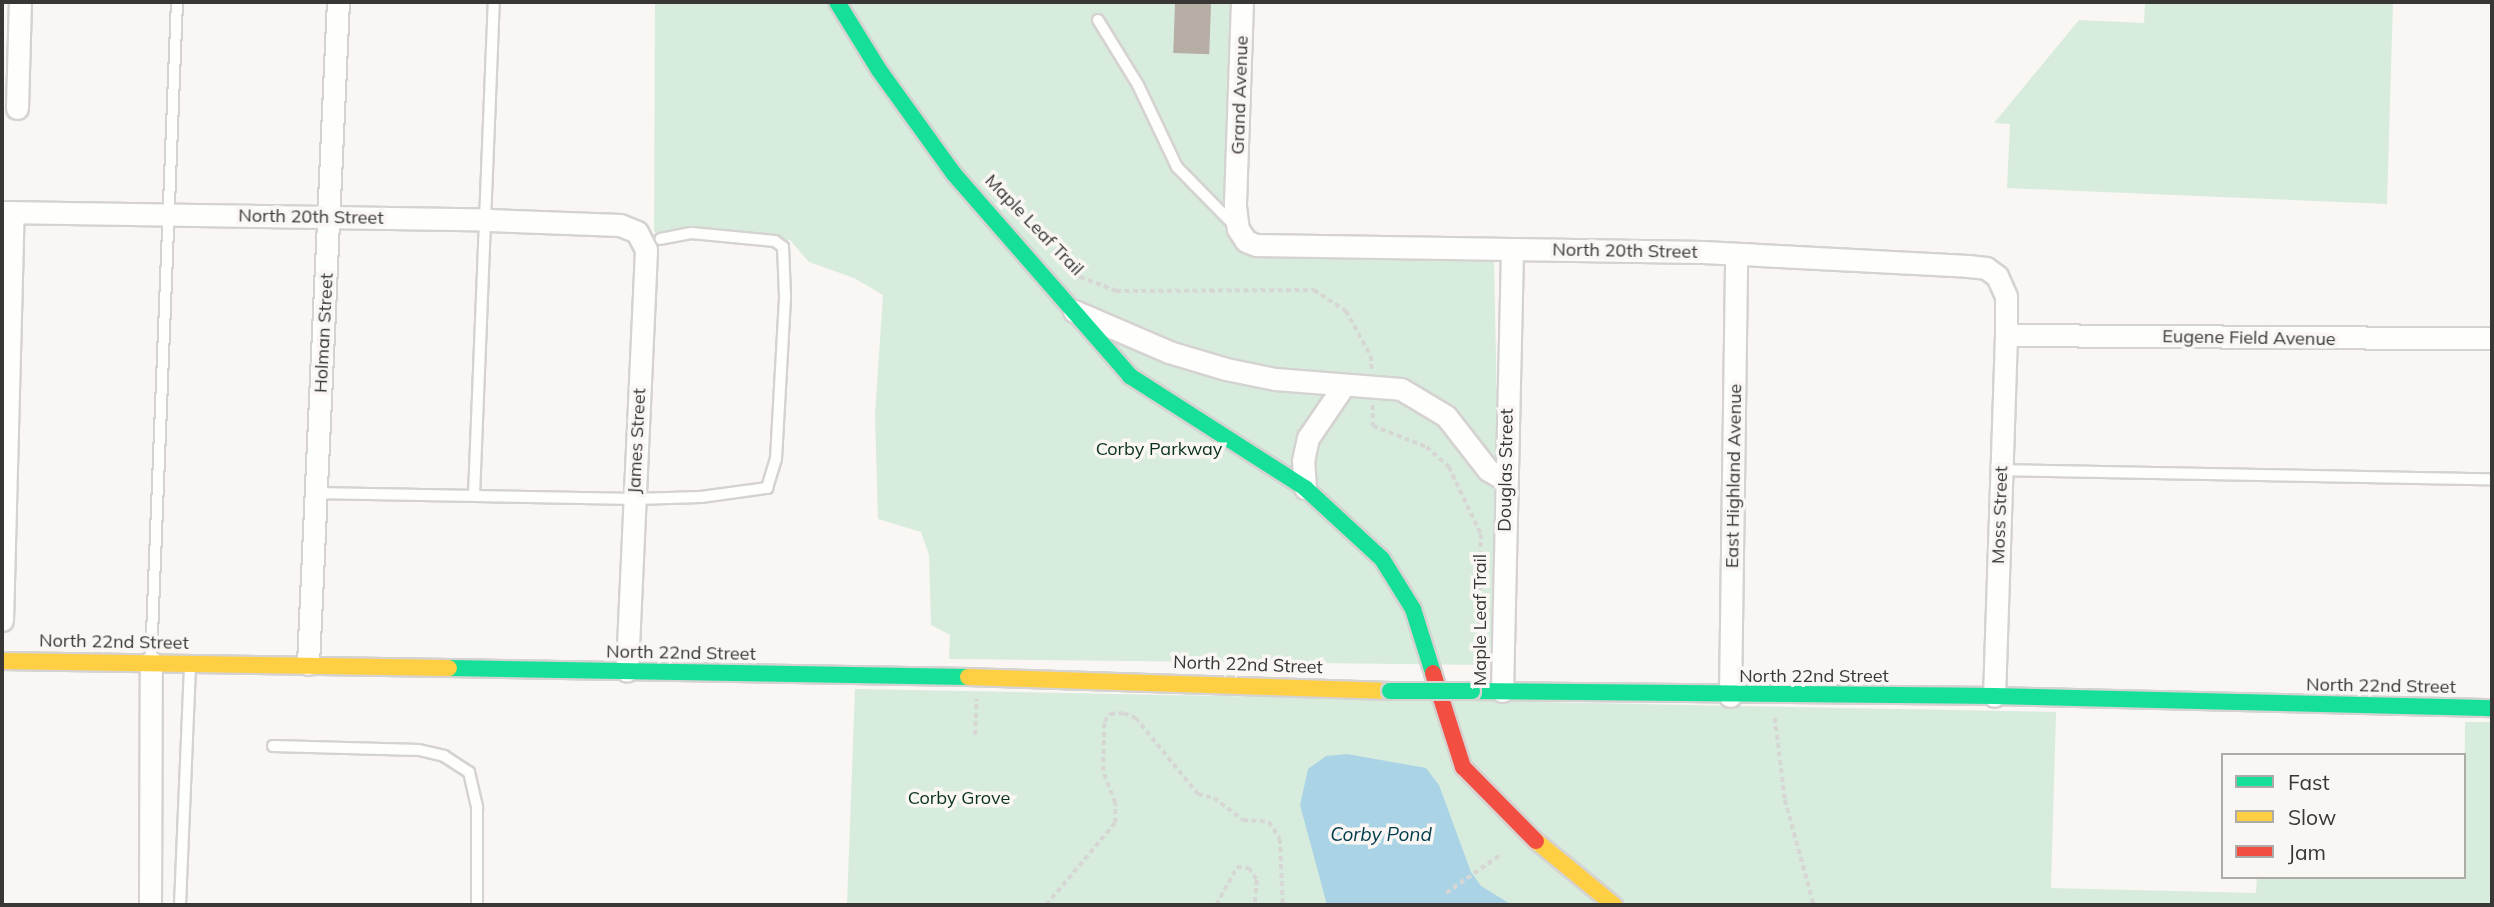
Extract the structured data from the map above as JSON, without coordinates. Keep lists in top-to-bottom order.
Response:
{
  "streets": {
    "street": [
      "Grand Avenue",
      "North 20th Street",
      "Holman Street",
      "Eugene Field Avenue",
      "James Street",
      "Douglas Street",
      "East Highland Avenue",
      "Moss Street",
      "North 22nd Street"
    ],
    "path": ["Maple Leaf Trail"]
  },
  "crossings": [
    ["Grand Avenue", "North 20th Street"],
    ["North 20th Street", "Holman Street"],
    ["North 20th Street", "Eugene Field Avenue"],
    ["North 20th Street", "James Street"],
    ["North 20th Street", "Douglas Street"],
    ["North 20th Street", "East Highland Avenue"],
    ["North 20th Street", "Moss Street"],
    ["Maple Leaf Trail", "North 22nd Street"],
    ["Holman Street", "North 22nd Street"],
    ["Eugene Field Avenue", "Moss Street"],
    ["James Street", "North 22nd Street"],
    ["Douglas Street", "North 22nd Street"],
    ["East Highland Avenue", "North 22nd Street"],
    ["Moss Street", "North 22nd Street"]
  ],
  "water": ["Corby Pond"],
  "parks": ["Corby Parkway", "Corby Grove"],
  "legend": ["Fast", "Slow", "Jam"]
}
